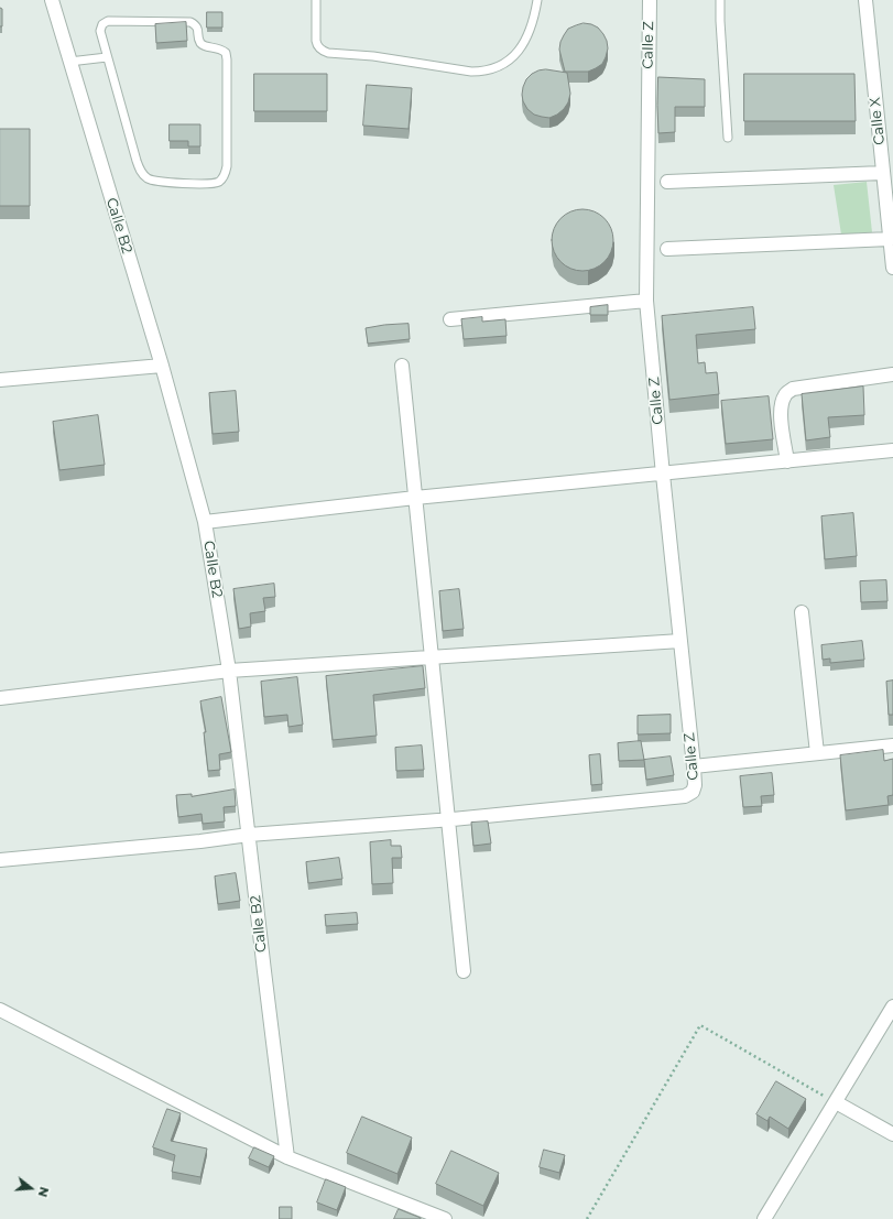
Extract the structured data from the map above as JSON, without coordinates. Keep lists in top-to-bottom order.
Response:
{
  "streets": {
    "street": ["Calle Z", "Calle X", "Calle B2"]
  },
  "north": "right"
}
